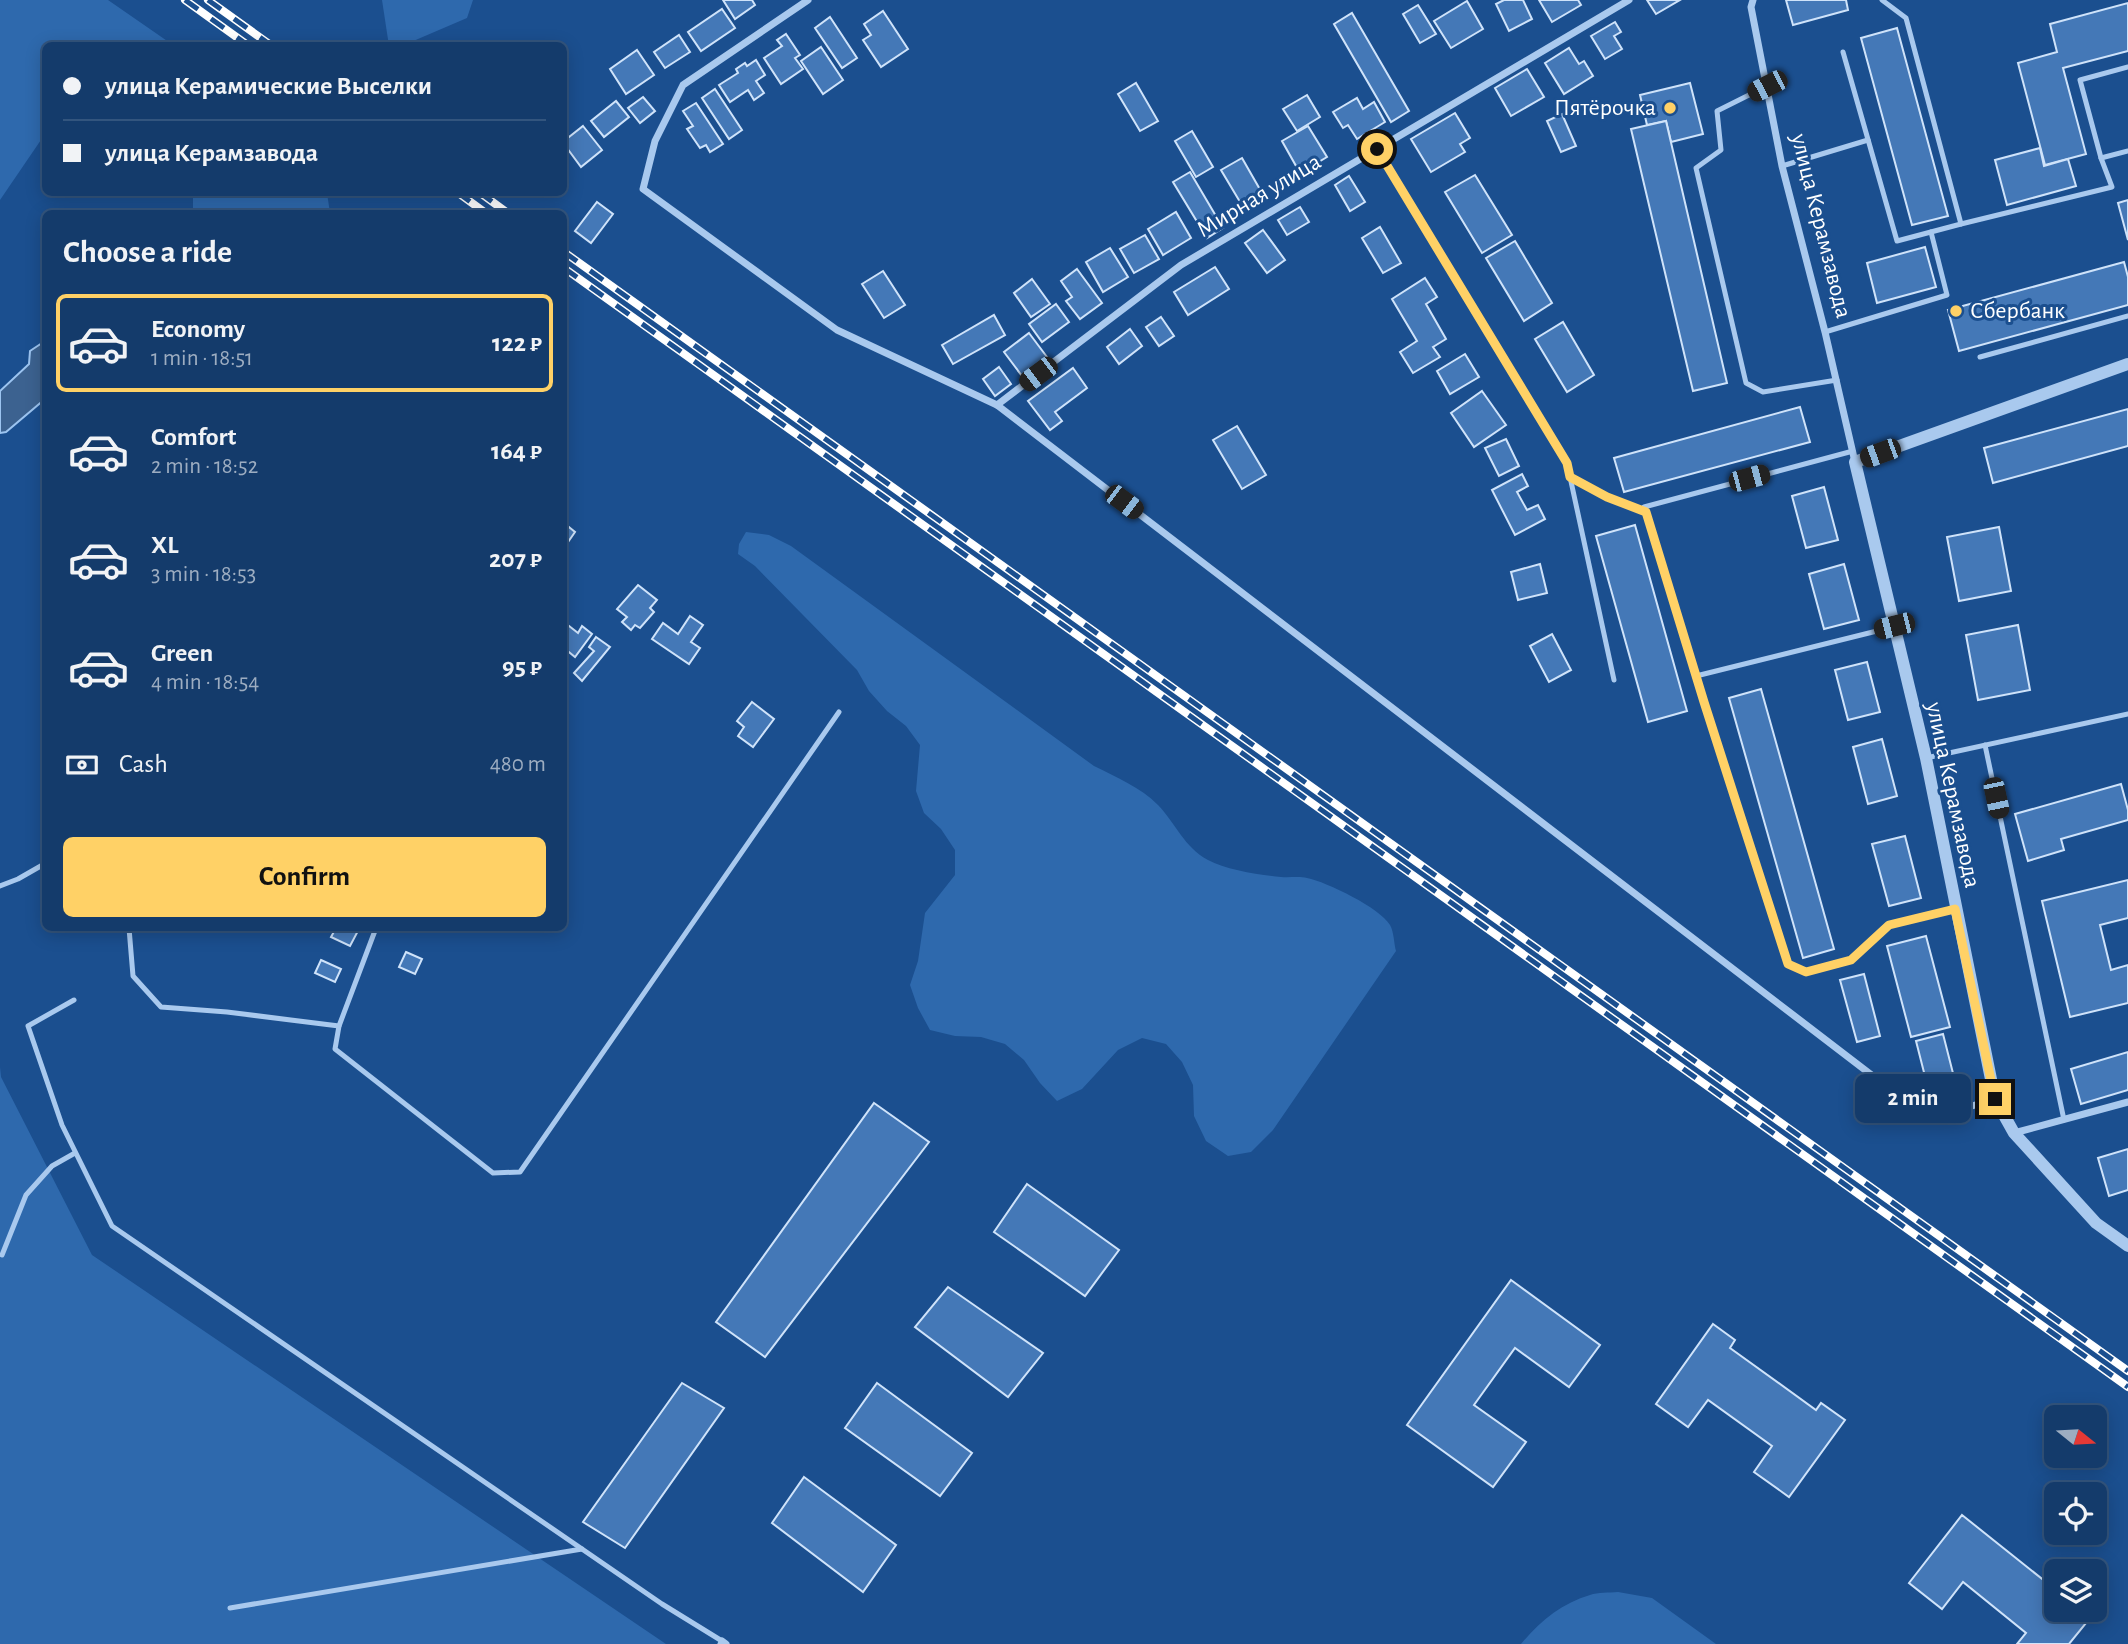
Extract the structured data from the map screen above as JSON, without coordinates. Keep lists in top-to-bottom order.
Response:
{
  "streets": {
    "street": ["Мирная улица", "улица Керамзавода"]
  },
  "places": ["Пятёрочка", "Сбербанк"],
  "north": "right",
  "page": {
    "banner": ["улица Керамические Выселки", "улица Керамзавода"],
    "heading": "Choose a ride",
    "list": [
      {
        "name": "Economy",
        "note": "1 min · 18:51",
        "value": "122 ₽"
      },
      {
        "name": "Comfort",
        "note": "2 min · 18:52",
        "value": "164 ₽"
      },
      {
        "name": "XL",
        "note": "3 min · 18:53",
        "value": "207 ₽"
      },
      {
        "name": "Green",
        "note": "4 min · 18:54",
        "value": "95 ₽"
      }
    ],
    "pay": ["Cash", "480 m"],
    "buttons": "Confirm",
    "bubble": "2 min"
  }
}
